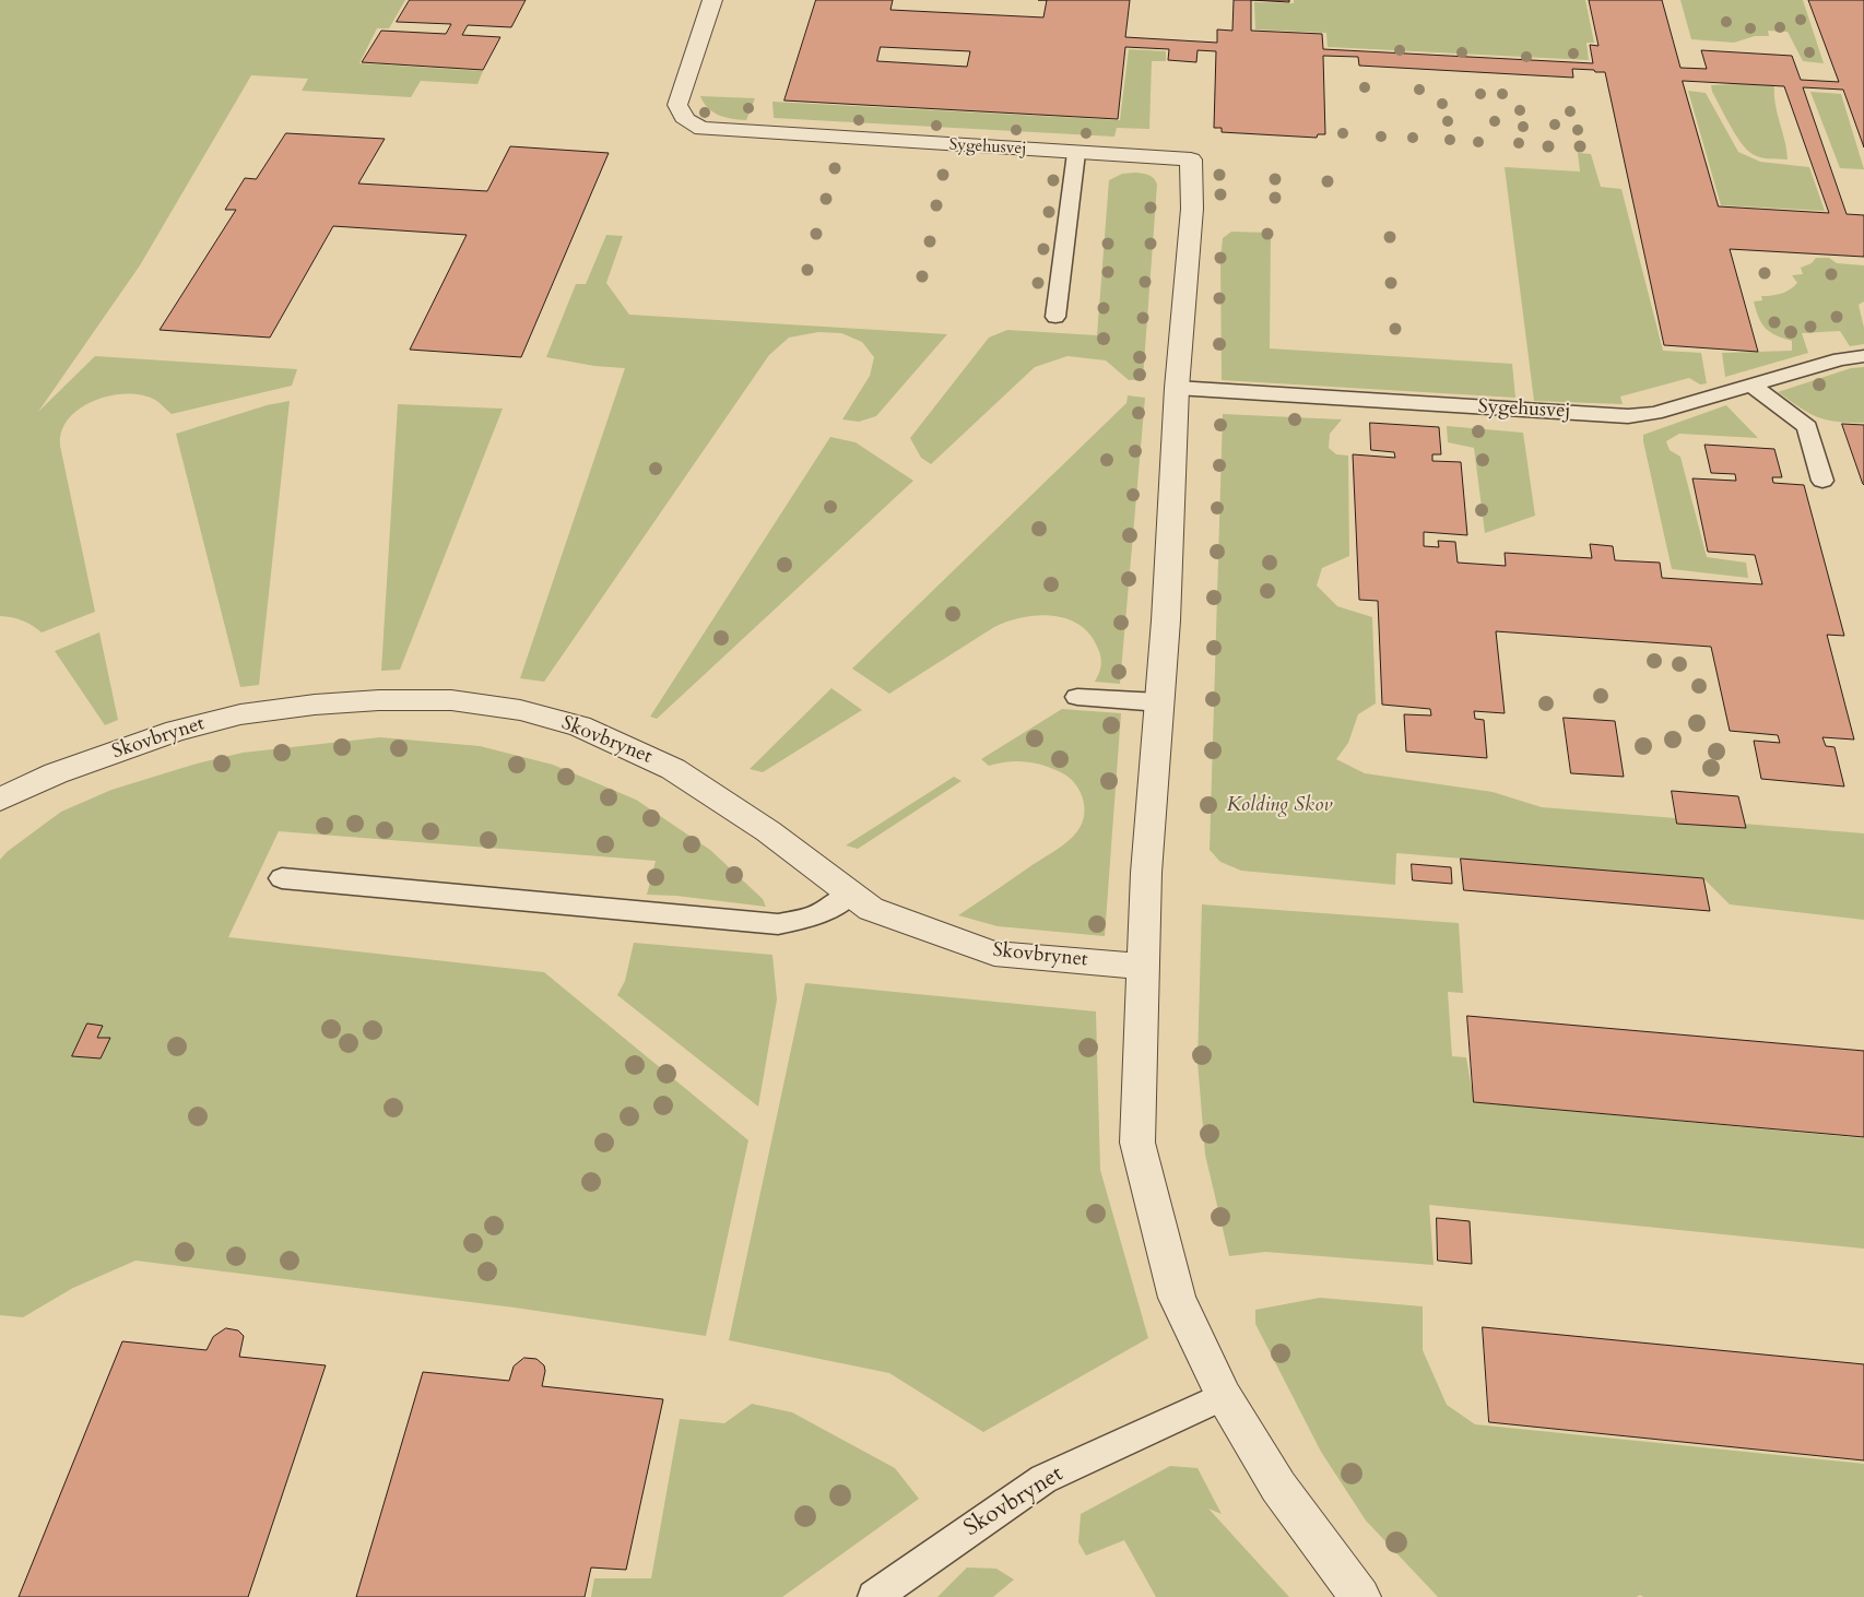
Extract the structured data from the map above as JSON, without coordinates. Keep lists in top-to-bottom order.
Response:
{
  "streets": {
    "street": ["Sygehusvej", "Skovbrynet"]
  },
  "parks": ["Kolding Skov"]
}
